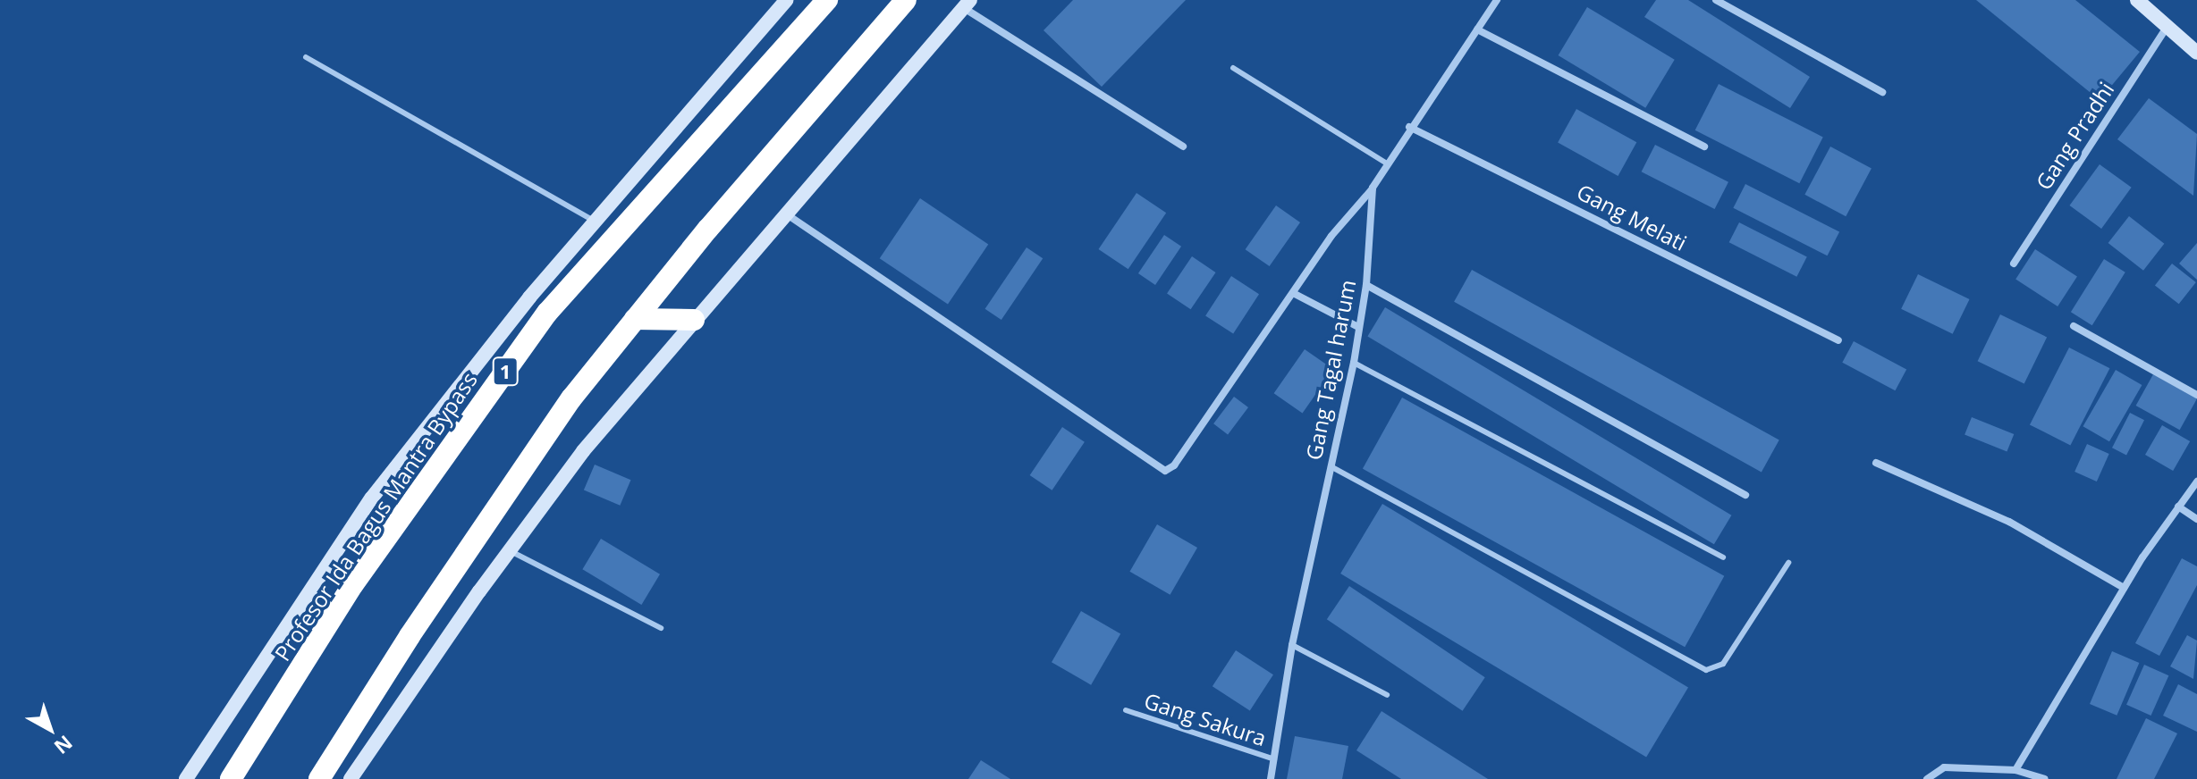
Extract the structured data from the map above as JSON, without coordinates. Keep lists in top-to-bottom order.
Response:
{
  "streets": {
    "highway": ["1", "Profesor Ida Bagus Mantra Bypass"],
    "street": ["Gang Pradhi", "Gang Melati", "Gang Tagal harum"],
    "lane": ["Gang Sakura"]
  },
  "crossings": [
    ["Gang Melati", "Gang Tagal harum"],
    ["Gang Tagal harum", "Gang Sakura"]
  ],
  "north": "bottom right"
}
